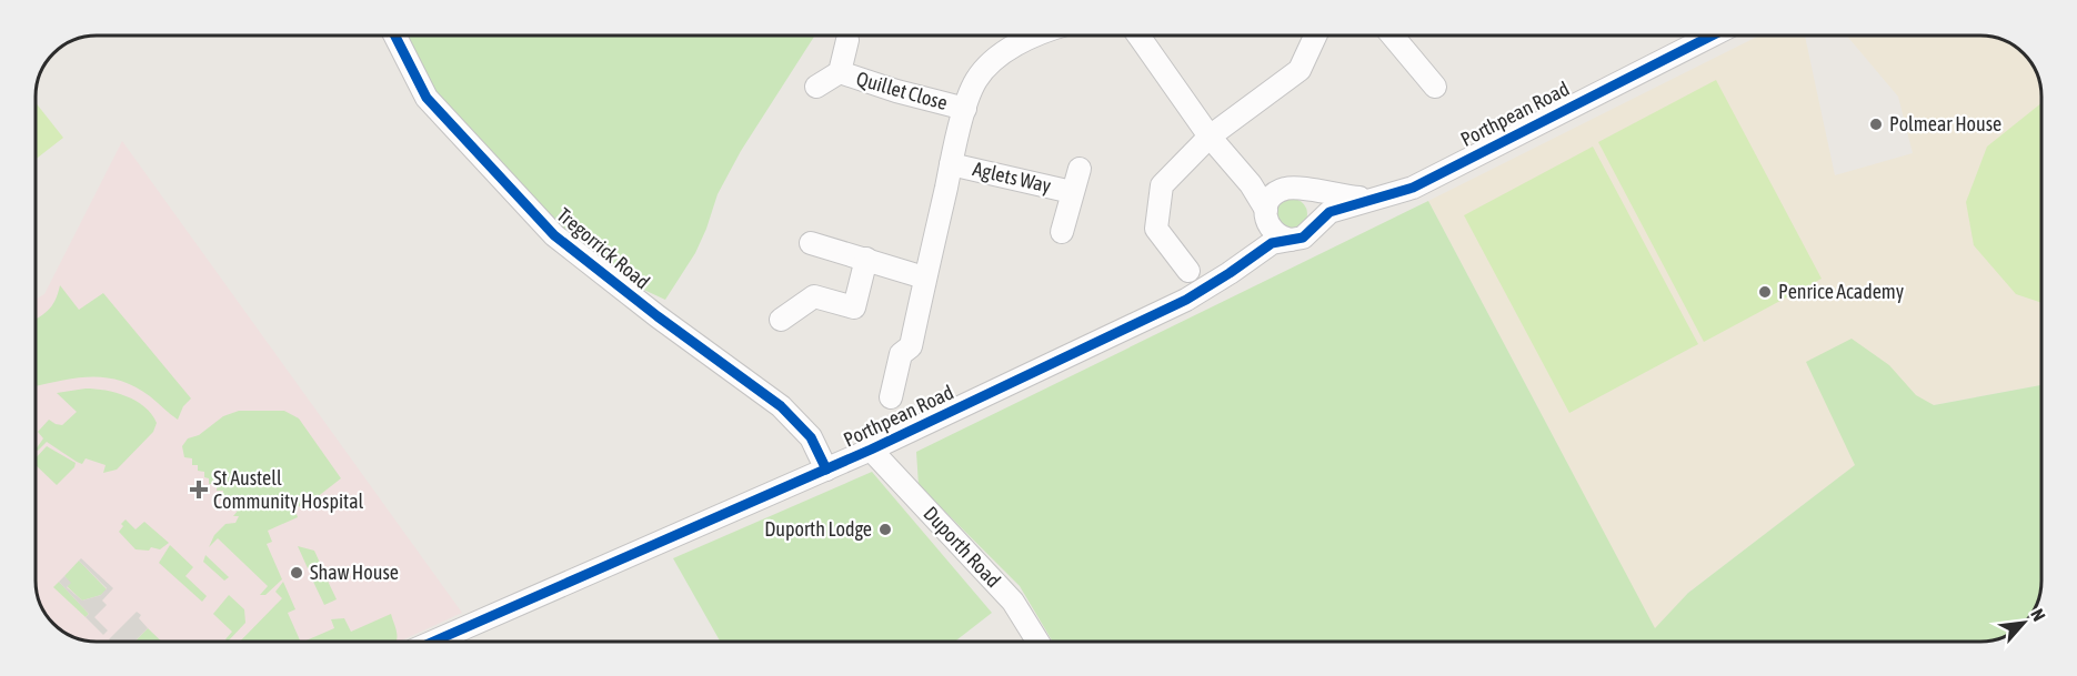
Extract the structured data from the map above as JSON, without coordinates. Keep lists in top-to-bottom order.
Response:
{
  "streets": {
    "street": [
      "Quillet Close",
      "Porthpean Road",
      "Aglets Way",
      "Tregorrick Road",
      "Duporth Road"
    ]
  },
  "crossings": [
    ["Quillet Close", "Aglets Way"],
    ["Porthpean Road", "Tregorrick Road"],
    ["Porthpean Road", "Duporth Road"]
  ],
  "places": {
    "other": [
      "Polmear House",
      "Penrice Academy",
      "Duporth Lodge",
      "Shaw House"
    ],
    "health": ["St Austell Community Hospital"]
  },
  "north": "top right"
}
